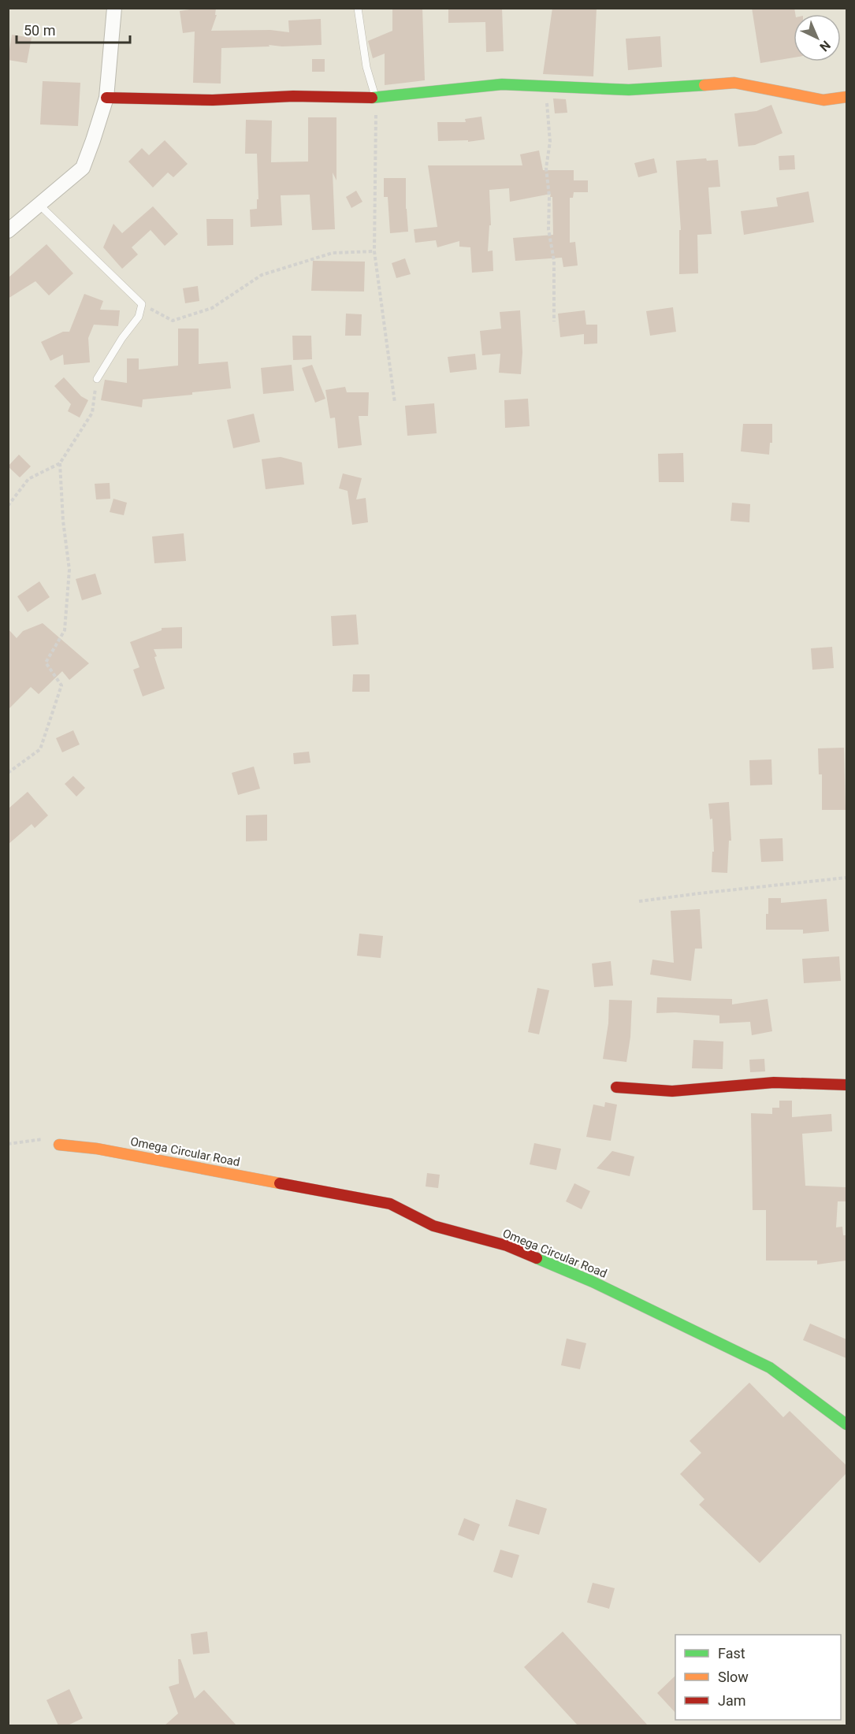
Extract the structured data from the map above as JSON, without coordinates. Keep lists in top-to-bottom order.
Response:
{
  "streets": {
    "street": ["Omega Circular Road"]
  },
  "legend": ["Fast", "Slow", "Jam"],
  "scale_bar": "50 m",
  "north": "bottom right"
}
